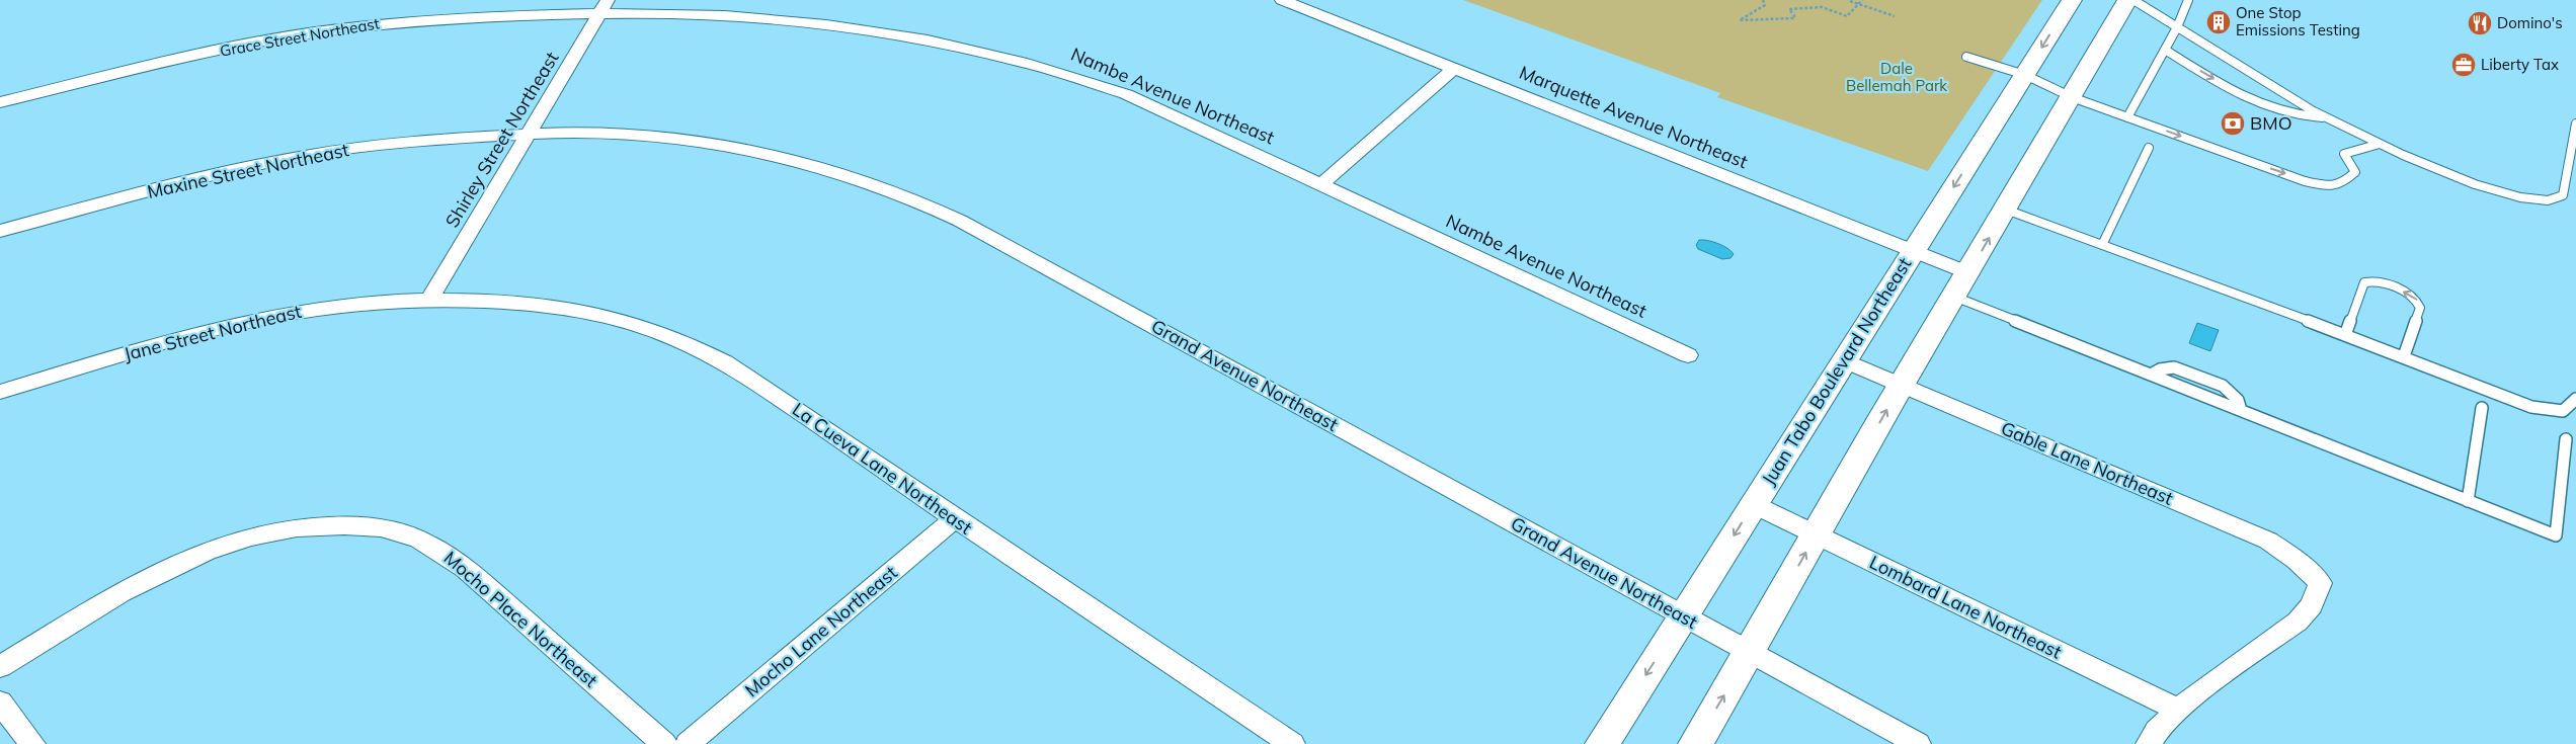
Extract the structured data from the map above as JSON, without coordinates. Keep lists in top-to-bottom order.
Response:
{
  "streets": {
    "main road": ["Juan Tabo Boulevard Northeast"],
    "street": [
      "Grace Street Northeast",
      "Nambe Avenue Northeast",
      "Marquette Avenue Northeast",
      "Shirley Street Northeast",
      "Maxine Street Northeast",
      "Jane Street Northeast",
      "Grand Avenue Northeast",
      "Gable Lane Northeast",
      "La Cueva Lane Northeast",
      "Lombard Lane Northeast",
      "Mocho Place Northeast",
      "Mocho Lane Northeast"
    ]
  },
  "crossings": [
    ["Grace Street Northeast", "Nambe Avenue Northeast"],
    ["Grace Street Northeast", "Shirley Street Northeast"],
    ["Nambe Avenue Northeast", "Shirley Street Northeast"],
    ["Marquette Avenue Northeast", "Juan Tabo Boulevard Northeast"],
    ["Shirley Street Northeast", "Maxine Street Northeast"],
    ["Shirley Street Northeast", "Jane Street Northeast"],
    ["Shirley Street Northeast", "Grand Avenue Northeast"],
    ["Shirley Street Northeast", "La Cueva Lane Northeast"],
    ["Maxine Street Northeast", "Grand Avenue Northeast"],
    ["Jane Street Northeast", "La Cueva Lane Northeast"],
    ["Juan Tabo Boulevard Northeast", "Grand Avenue Northeast"],
    ["Juan Tabo Boulevard Northeast", "Gable Lane Northeast"],
    ["Juan Tabo Boulevard Northeast", "Lombard Lane Northeast"],
    ["Gable Lane Northeast", "Lombard Lane Northeast"],
    ["La Cueva Lane Northeast", "Mocho Lane Northeast"]
  ],
  "parks": ["Dale Bellemah Park"],
  "places": {
    "building": ["One Stop Emissions Testing"],
    "restaurant": ["Domino's"],
    "office": ["Liberty Tax"],
    "bank": ["BMO"]
  }
}
